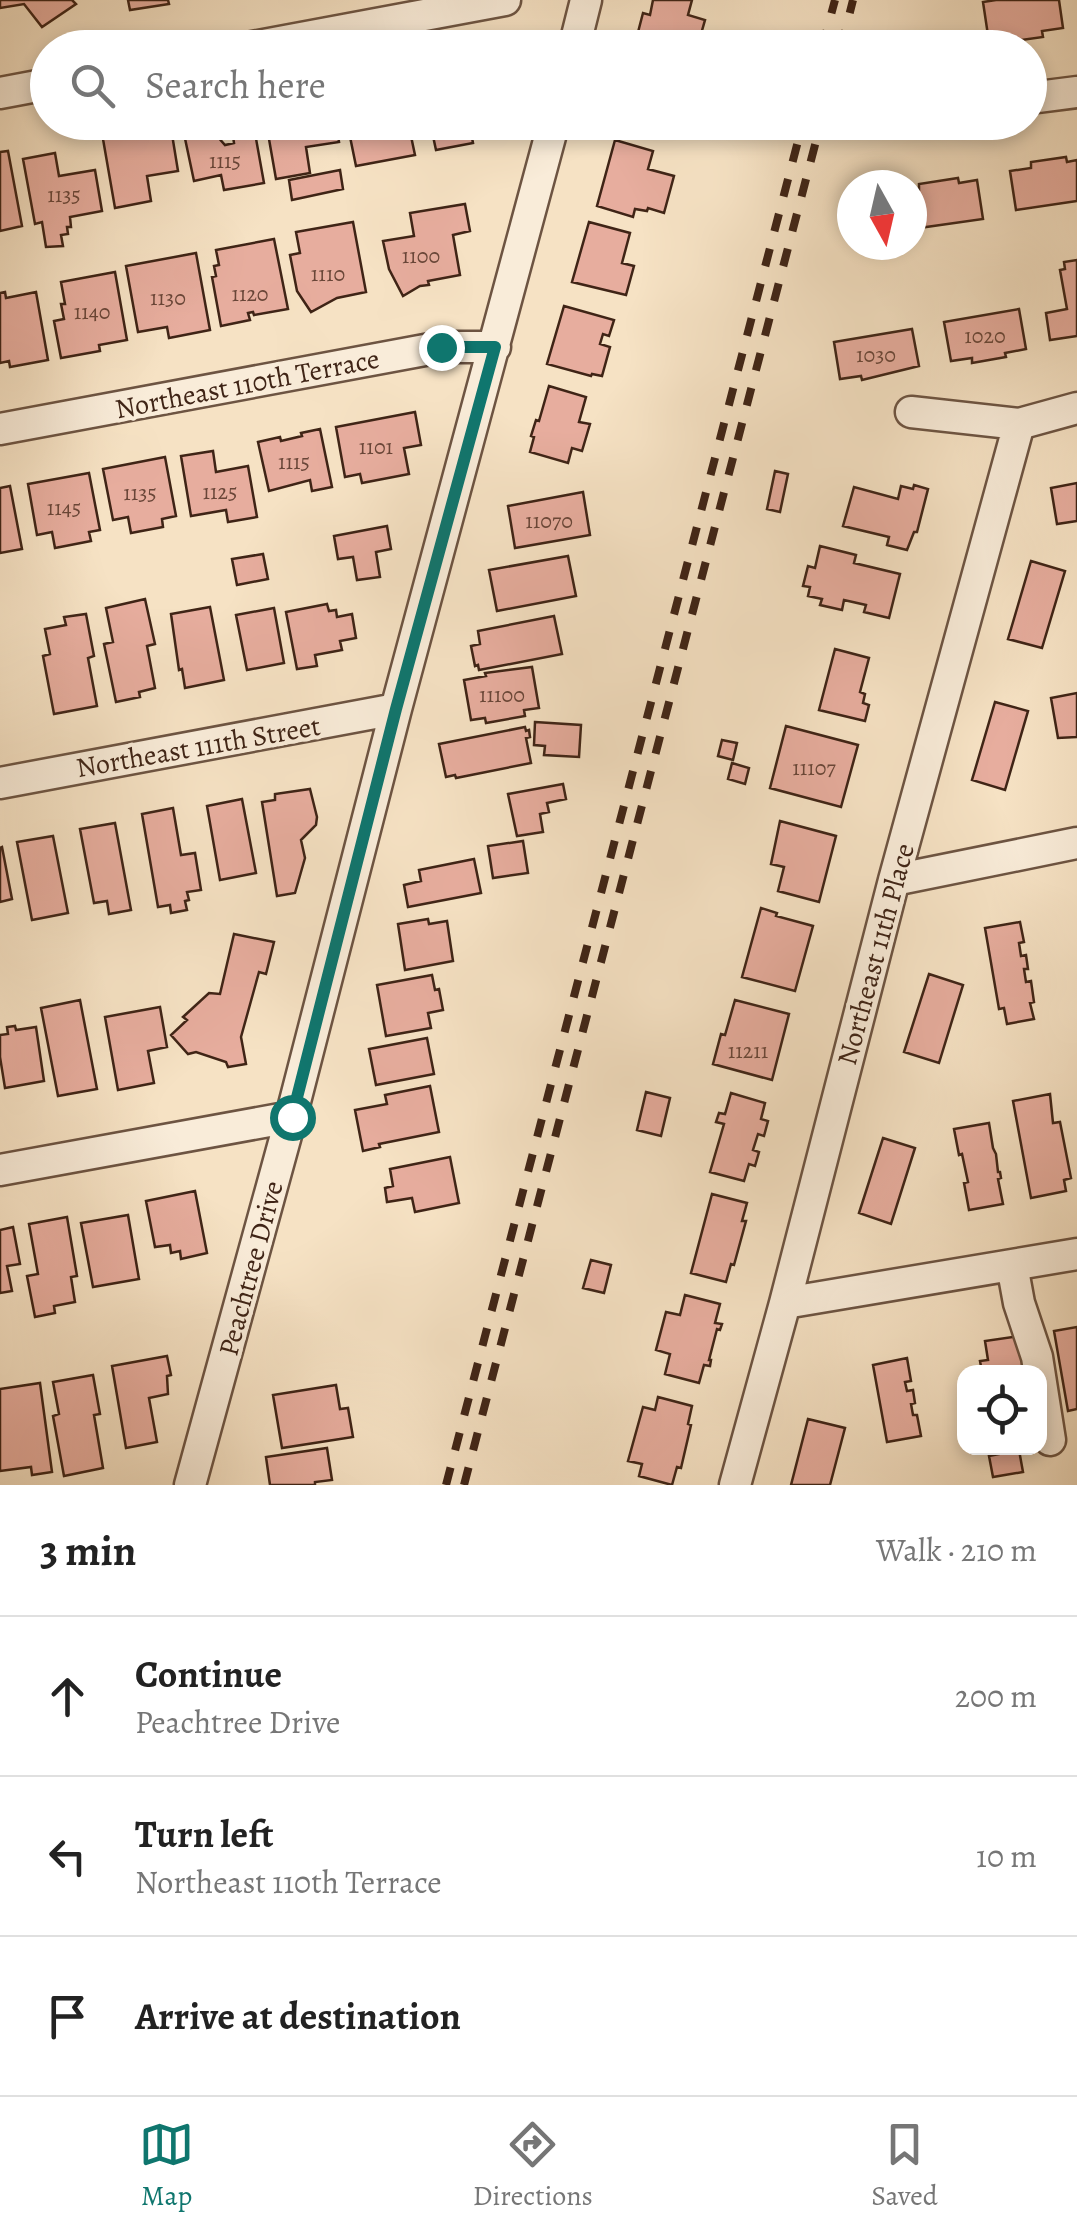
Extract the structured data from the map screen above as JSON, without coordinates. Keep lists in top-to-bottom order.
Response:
{
  "streets": {
    "street": [
      "Northeast 110th Terrace",
      "Northeast 111th Street",
      "Northeast 11th Place",
      "Peachtree Drive"
    ]
  },
  "crossings": [
    ["Northeast 110th Terrace", "Peachtree Drive"],
    ["Northeast 111th Street", "Peachtree Drive"]
  ],
  "house_numbers": [
    "1115",
    "1135",
    "1100",
    "1110",
    "1120",
    "1130",
    "1140",
    "1020",
    "1030",
    "1101",
    "1115",
    "1125",
    "1135",
    "1145",
    "11070",
    "11100",
    "11107",
    "11211"
  ],
  "north": "bottom",
  "page": {
    "search": "Search here",
    "heading": ["3 min", "Walk · 210 m"],
    "list": [
      ["Continue", "Peachtree Drive", "200 m"],
      ["Turn left", "Northeast 110th Terrace", "10 m"],
      "Arrive at destination"
    ],
    "nav": ["Map", "Directions", "Saved"]
  }
}
